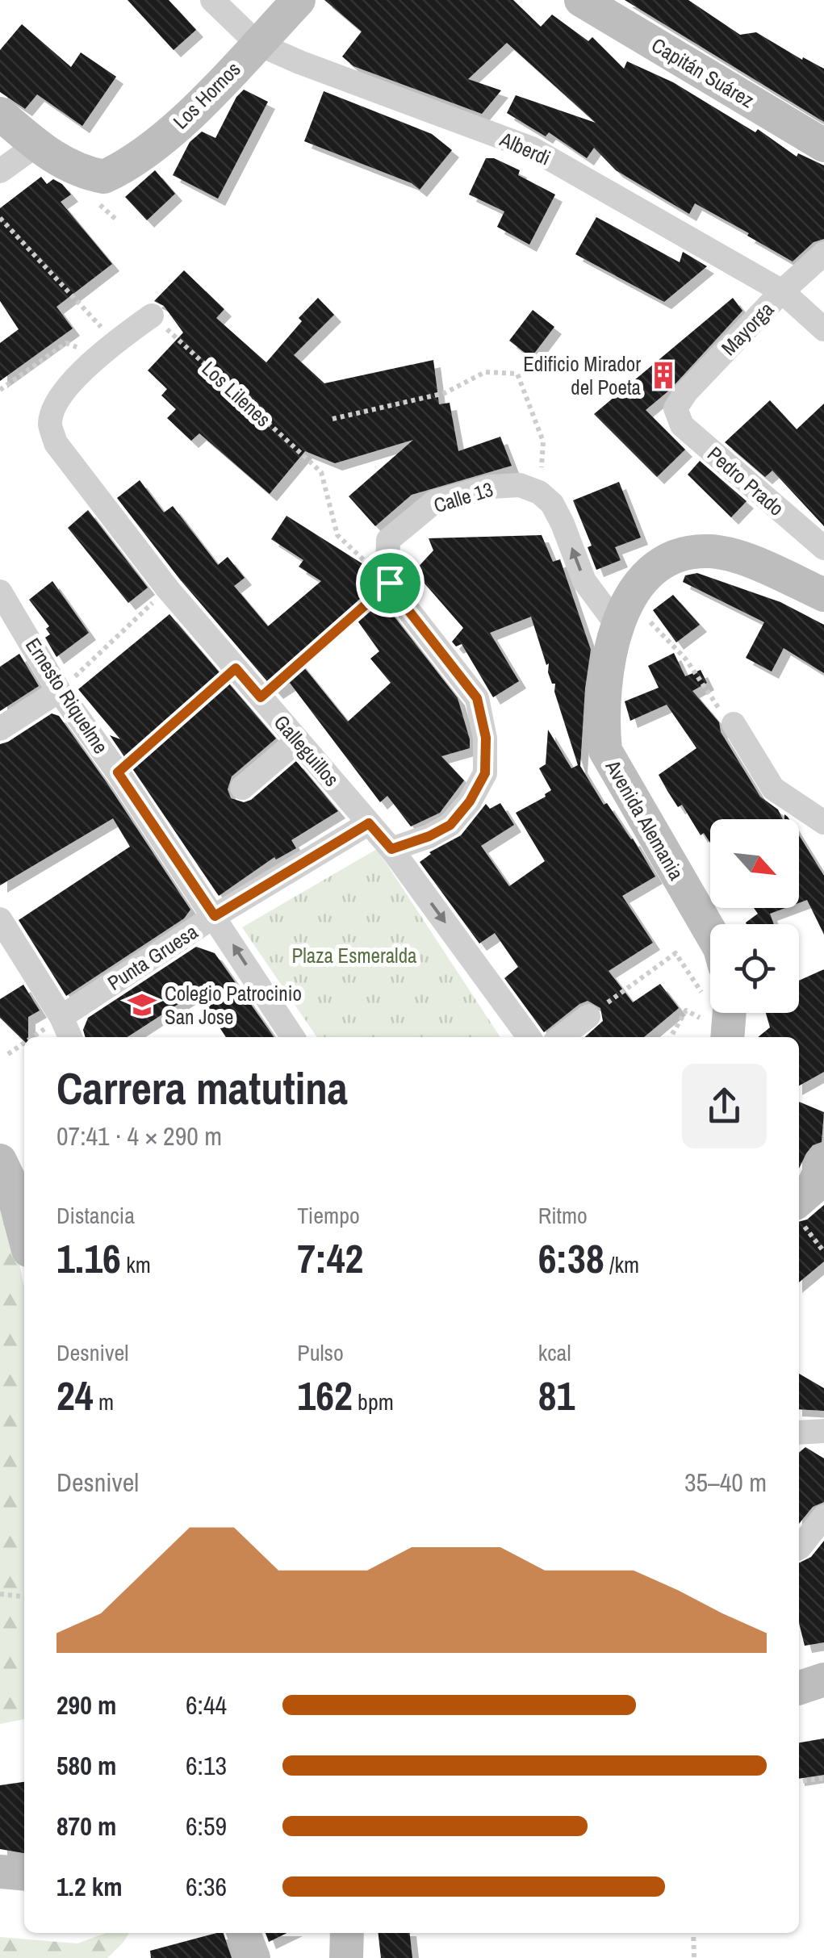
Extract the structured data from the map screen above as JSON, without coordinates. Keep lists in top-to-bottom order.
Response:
{
  "streets": {
    "street": [
      "Capitán Suárez",
      "Los Hornos",
      "Alberdi",
      "Mayorga",
      "Pedro Prado",
      "Calle 13",
      "Ernesto Riquelme",
      "Galleguillos",
      "Avenida Alemania",
      "Punta Gruesa"
    ],
    "path": ["Los Lilenes"]
  },
  "crossings": [
    ["Los Hornos", "Alberdi"],
    ["Alberdi", "Mayorga"],
    ["Mayorga", "Pedro Prado"],
    ["Los Lilenes", "Calle 13"],
    ["Los Lilenes", "Galleguillos"],
    ["Calle 13", "Galleguillos"],
    ["Ernesto Riquelme", "Punta Gruesa"],
    ["Galleguillos", "Punta Gruesa"]
  ],
  "parks": ["Plaza Esmeralda"],
  "places": {
    "building": ["Edificio Mirador del Poeta"],
    "school or university": ["Colegio Patrocinio San Jose"]
  },
  "north": "bottom right",
  "page": {
    "heading": ["Carrera matutina", "07:41 · 4 × 290 m"],
    "stats": [
      ["Distancia", "1.16 km"],
      ["Tiempo", "7:42"],
      ["Ritmo", "6:38 /km"],
      ["Desnivel", "24 m"],
      ["Pulso", "162 bpm"],
      ["kcal", "81"]
    ],
    "chart": ["Desnivel", "35–40 m"],
    "list": [
      {
        "name": "290 m",
        "note": "6:44"
      },
      {
        "name": "580 m",
        "note": "6:13"
      },
      {
        "name": "870 m",
        "note": "6:59"
      },
      {
        "name": "1.2 km",
        "note": "6:36"
      }
    ]
  }
}
